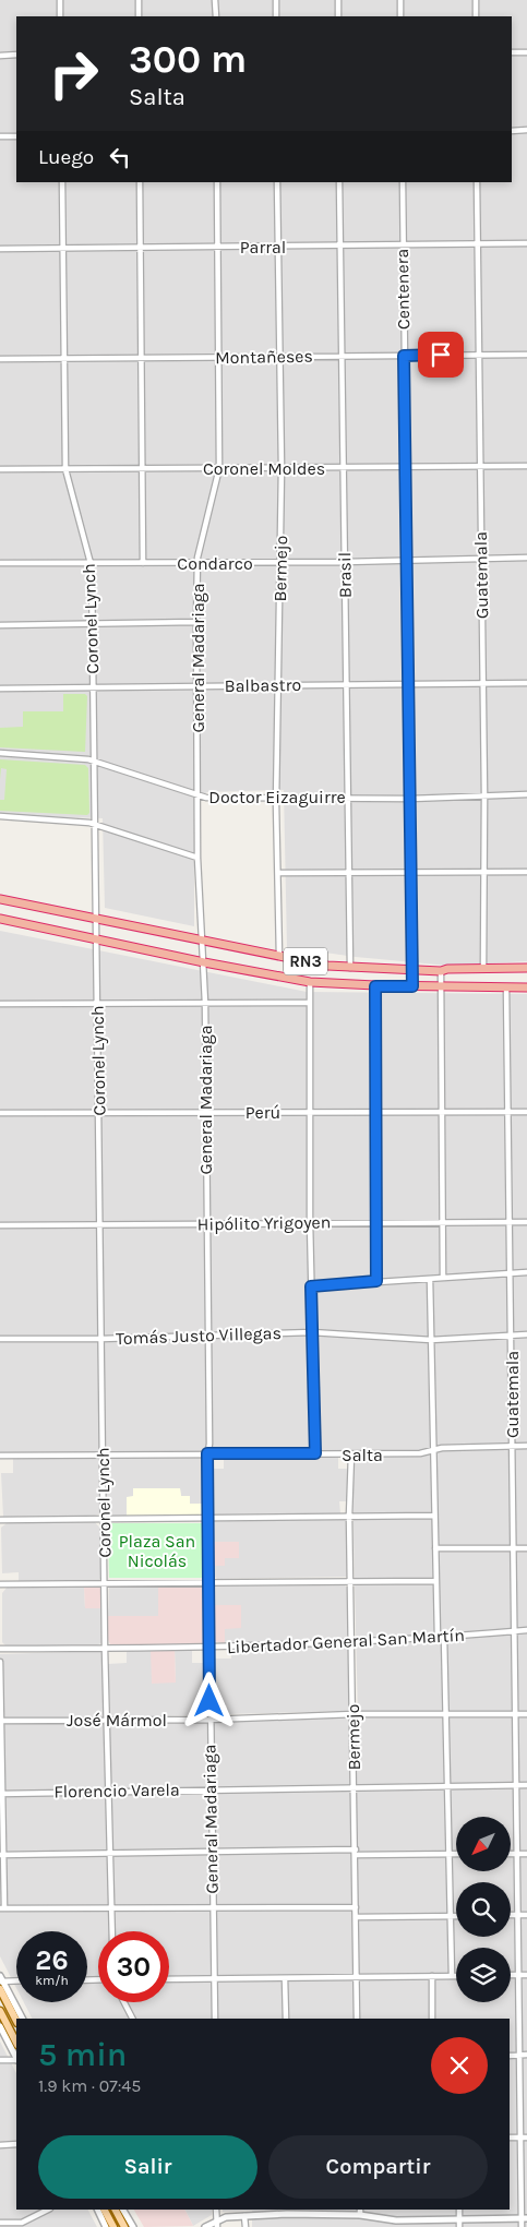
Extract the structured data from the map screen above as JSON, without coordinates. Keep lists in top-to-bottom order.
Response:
{
  "streets": {
    "highway": ["RN3"],
    "street": [
      "Parral",
      "Centenera",
      "Montañeses",
      "Coronel Moldes",
      "Condarco",
      "Bermejo",
      "Brasil",
      "Guatemala",
      "Coronel Lynch",
      "General Madariaga",
      "Balbastro",
      "Doctor Eizaguirre",
      "Perú",
      "Hipólito Yrigoyen",
      "Tomás Justo Villegas",
      "Salta",
      "Libertador General San Martín",
      "José Mármol",
      "Florencio Varela"
    ]
  },
  "crossings": [
    ["Parral", "Centenera"],
    ["Parral", "Bermejo"],
    ["Parral", "Brasil"],
    ["Parral", "Guatemala"],
    ["Parral", "Coronel Lynch"],
    ["Parral", "General Madariaga"],
    ["Centenera", "Montañeses"],
    ["Centenera", "Coronel Moldes"],
    ["Centenera", "Condarco"],
    ["Centenera", "Balbastro"],
    ["Centenera", "Doctor Eizaguirre"],
    ["Centenera", "RN3"],
    ["Montañeses", "Bermejo"],
    ["Montañeses", "Brasil"],
    ["Montañeses", "Guatemala"],
    ["Montañeses", "Coronel Lynch"],
    ["Montañeses", "General Madariaga"],
    ["Coronel Moldes", "Bermejo"],
    ["Coronel Moldes", "Brasil"],
    ["Coronel Moldes", "Guatemala"],
    ["Coronel Moldes", "Coronel Lynch"],
    ["Coronel Moldes", "General Madariaga"],
    ["Condarco", "Bermejo"],
    ["Condarco", "Brasil"],
    ["Condarco", "Guatemala"],
    ["Condarco", "Coronel Lynch"],
    ["Condarco", "General Madariaga"],
    ["Bermejo", "Balbastro"],
    ["Bermejo", "Doctor Eizaguirre"],
    ["Bermejo", "RN3"],
    ["Bermejo", "Salta"],
    ["Bermejo", "Libertador General San Martín"],
    ["Bermejo", "José Mármol"],
    ["Bermejo", "Florencio Varela"],
    ["Brasil", "Balbastro"],
    ["Brasil", "Doctor Eizaguirre"],
    ["Brasil", "RN3"],
    ["Guatemala", "Balbastro"],
    ["Guatemala", "Doctor Eizaguirre"],
    ["Guatemala", "RN3"],
    ["Guatemala", "Perú"],
    ["Guatemala", "Hipólito Yrigoyen"],
    ["Guatemala", "Tomás Justo Villegas"],
    ["Guatemala", "Salta"],
    ["Guatemala", "Libertador General San Martín"],
    ["Guatemala", "José Mármol"],
    ["Guatemala", "Florencio Varela"],
    ["Coronel Lynch", "Balbastro"],
    ["Coronel Lynch", "Doctor Eizaguirre"],
    ["Coronel Lynch", "RN3"],
    ["Coronel Lynch", "Perú"],
    ["Coronel Lynch", "Hipólito Yrigoyen"],
    ["Coronel Lynch", "Tomás Justo Villegas"],
    ["Coronel Lynch", "Salta"],
    ["Coronel Lynch", "Libertador General San Martín"],
    ["Coronel Lynch", "José Mármol"],
    ["Coronel Lynch", "Florencio Varela"],
    ["General Madariaga", "Balbastro"],
    ["General Madariaga", "Doctor Eizaguirre"],
    ["General Madariaga", "RN3"],
    ["General Madariaga", "Perú"],
    ["General Madariaga", "Hipólito Yrigoyen"],
    ["General Madariaga", "Tomás Justo Villegas"],
    ["General Madariaga", "Salta"],
    ["General Madariaga", "Libertador General San Martín"],
    ["General Madariaga", "José Mármol"],
    ["General Madariaga", "Florencio Varela"]
  ],
  "parks": ["Plaza San Nicolás"],
  "north": "bottom left",
  "page": {
    "turn": ["300 m", "Salta"],
    "then": "Luego",
    "speed": "26 km/h",
    "limit": "30",
    "heading": ["5 min", "1.9 km · 07:45"],
    "buttons": ["Salir", "Compartir"]
  }
}
